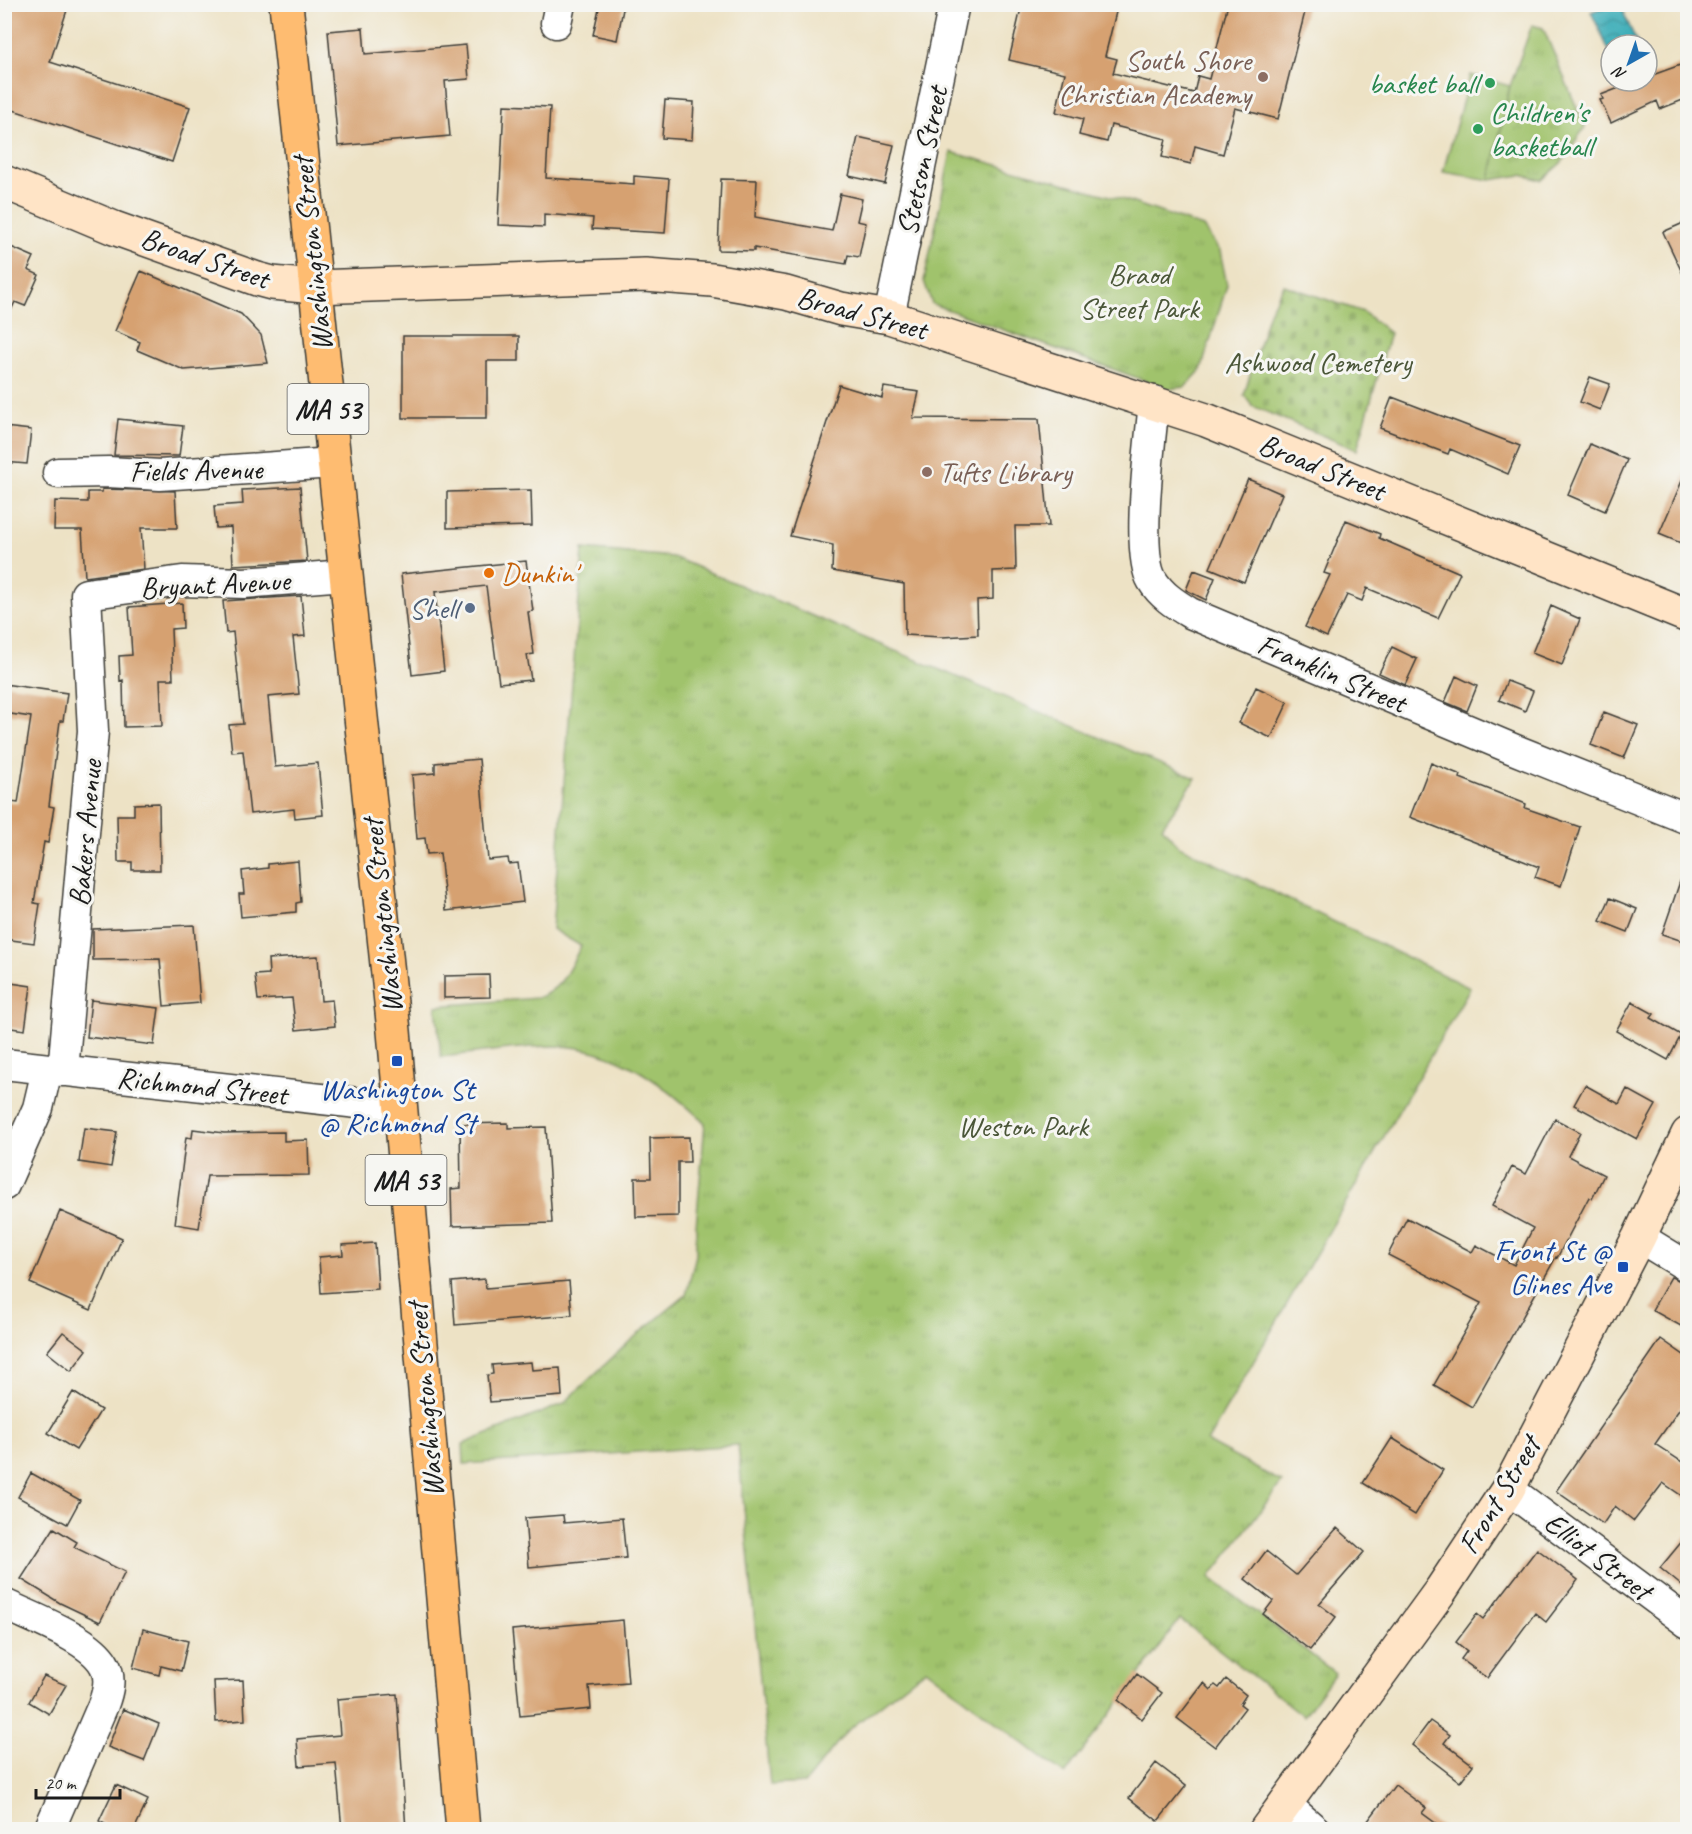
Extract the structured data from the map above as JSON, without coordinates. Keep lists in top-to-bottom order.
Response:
{
  "streets": {
    "main road": ["Washington Street", "MA 53"],
    "street": [
      "Stetson Street",
      "Broad Street",
      "Fields Avenue",
      "Bryant Avenue",
      "Franklin Street",
      "Bakers Avenue",
      "Richmond Street",
      "Front Street",
      "Elliot Street"
    ]
  },
  "crossings": [
    ["Stetson Street", "Broad Street"],
    ["Washington Street", "Broad Street"],
    ["Washington Street", "Fields Avenue"],
    ["Washington Street", "Bryant Avenue"],
    ["Washington Street", "Richmond Street"],
    ["Broad Street", "Franklin Street"],
    ["Bryant Avenue", "Bakers Avenue"],
    ["Bakers Avenue", "Richmond Street"],
    ["Front Street", "Elliot Street"]
  ],
  "parks": ["Braod Street Park", "Ashwood Cemetery", "Weston Park"],
  "places": {
    "other": [
      "South Shore Christian Academy",
      "basket ball",
      "Children's basketball",
      "Tufts Library",
      "Dunkin'",
      "Shell"
    ],
    "transit": ["Washington St @ Richmond St", "Front St @ Glines Ave"]
  },
  "scale_bar": "20 m",
  "north": "bottom left"
}
